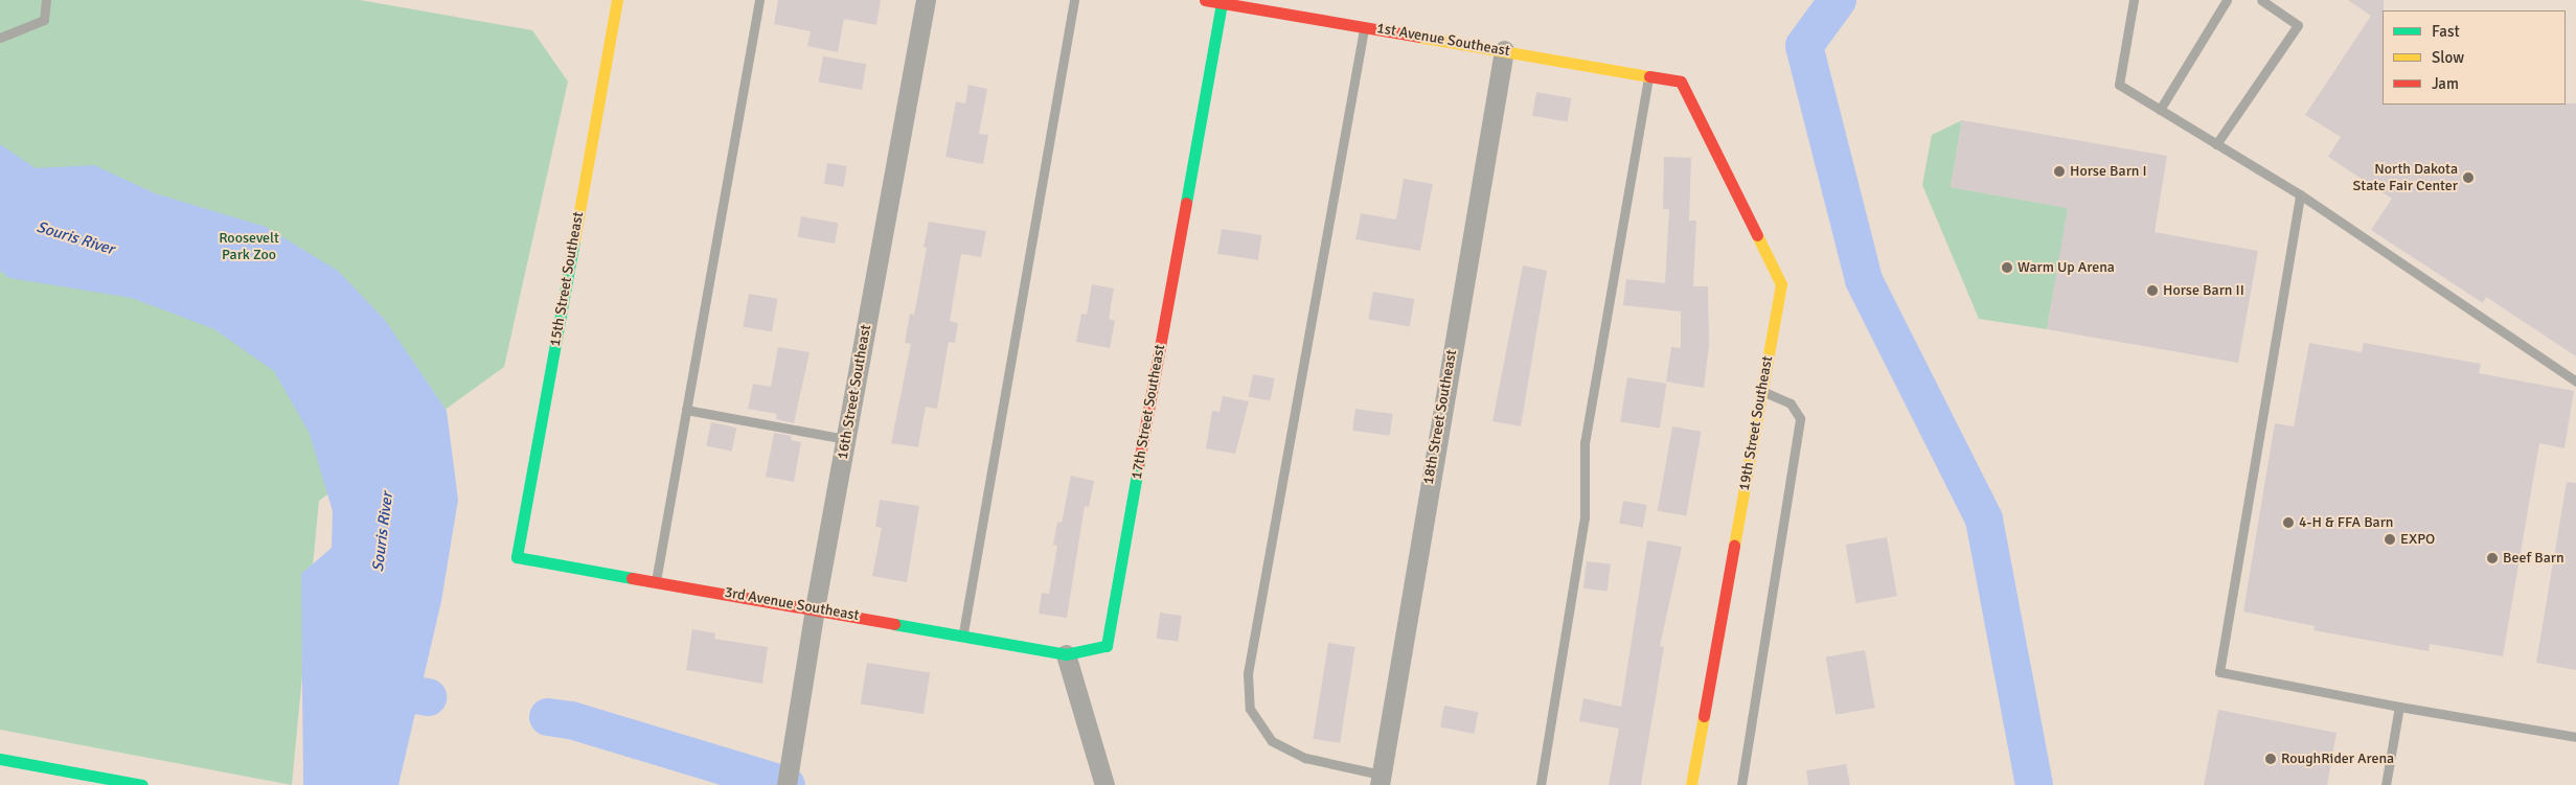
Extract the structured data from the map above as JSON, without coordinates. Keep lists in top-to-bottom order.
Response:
{
  "streets": {
    "street": [
      "1st Avenue Southeast",
      "15th Street Southeast",
      "16th Street Southeast",
      "17th Street Southeast",
      "18th Street Southeast",
      "19th Street Southeast",
      "3rd Avenue Southeast"
    ]
  },
  "crossings": [
    ["1st Avenue Southeast", "17th Street Southeast"],
    ["1st Avenue Southeast", "18th Street Southeast"],
    ["1st Avenue Southeast", "19th Street Southeast"],
    ["15th Street Southeast", "3rd Avenue Southeast"],
    ["16th Street Southeast", "3rd Avenue Southeast"],
    ["17th Street Southeast", "3rd Avenue Southeast"]
  ],
  "water": ["Souris River"],
  "parks": ["Roosevelt Park Zoo"],
  "places": [
    "Horse Barn I",
    "North Dakota State Fair Center",
    "Warm Up Arena",
    "Horse Barn II",
    "4-H & FFA Barn",
    "EXPO",
    "Beef Barn",
    "RoughRider Arena"
  ],
  "legend": ["Fast", "Slow", "Jam"]
}
